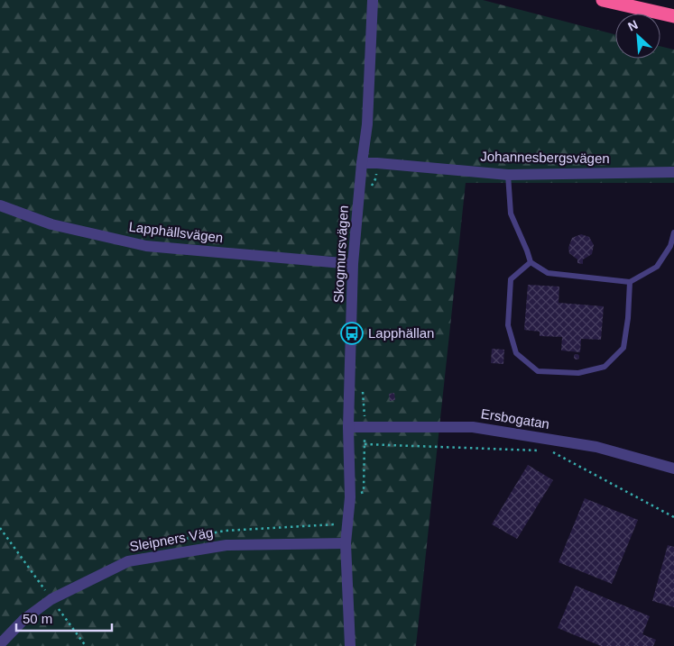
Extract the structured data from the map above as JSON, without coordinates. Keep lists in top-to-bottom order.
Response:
{
  "streets": {
    "street": [
      "Johannesbergsvägen",
      "Lapphällsvägen",
      "Skogmursvägen",
      "Ersbogatan",
      "Sleipners Väg"
    ]
  },
  "crossings": [
    ["Johannesbergsvägen", "Skogmursvägen"],
    ["Lapphällsvägen", "Skogmursvägen"],
    ["Skogmursvägen", "Ersbogatan"],
    ["Skogmursvägen", "Sleipners Väg"]
  ],
  "places": {
    "bus stop": ["Lapphällan"]
  },
  "scale_bar": "50 m",
  "north": "top left"
}
